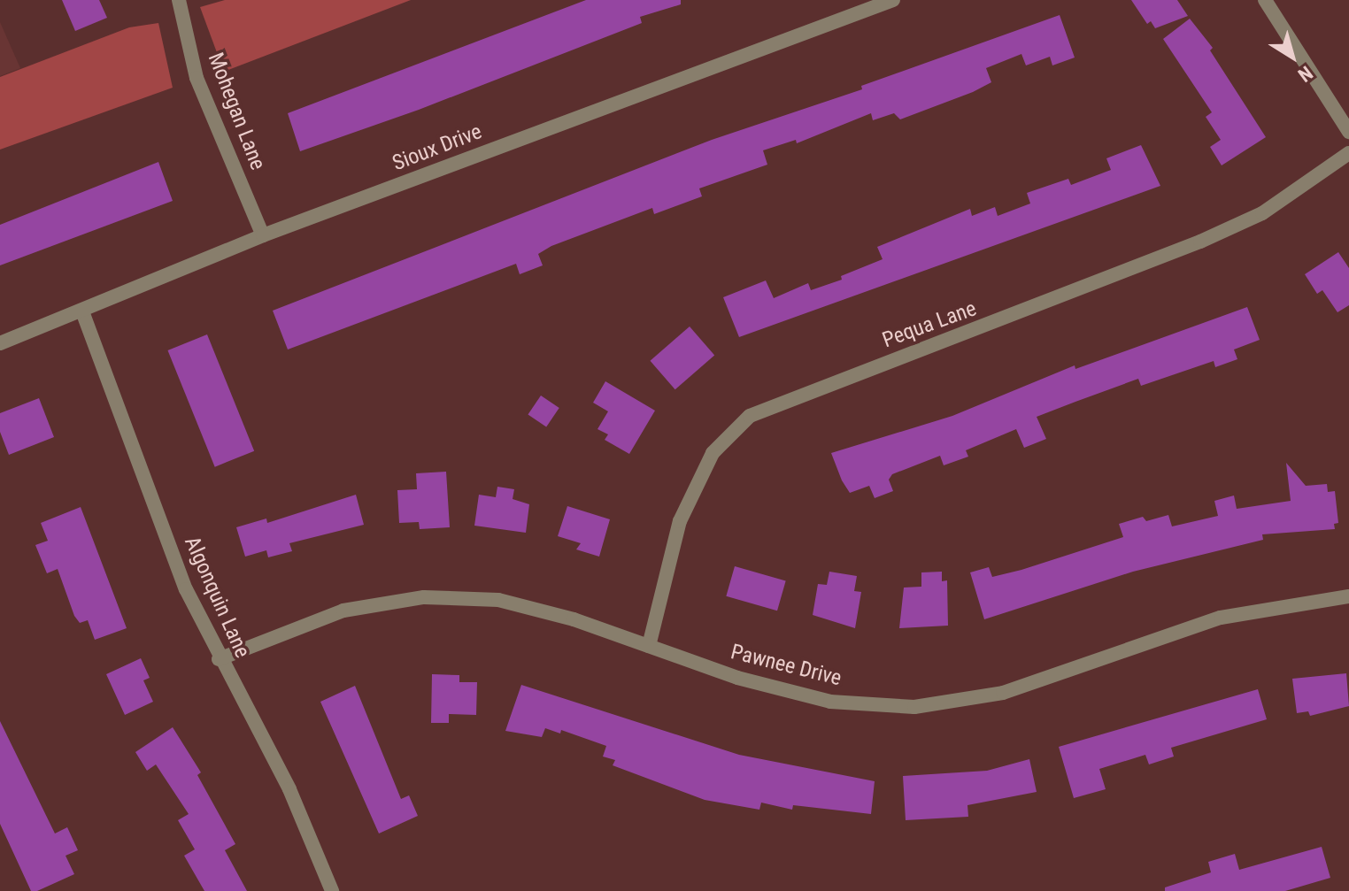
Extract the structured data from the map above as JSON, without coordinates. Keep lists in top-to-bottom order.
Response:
{
  "streets": {
    "street": [
      "Mohegan Lane",
      "Sioux Drive",
      "Pequa Lane",
      "Algonquin Lane",
      "Pawnee Drive"
    ]
  },
  "crossings": [
    ["Mohegan Lane", "Sioux Drive"],
    ["Sioux Drive", "Algonquin Lane"],
    ["Pequa Lane", "Pawnee Drive"],
    ["Algonquin Lane", "Pawnee Drive"]
  ],
  "north": "bottom right"
}
